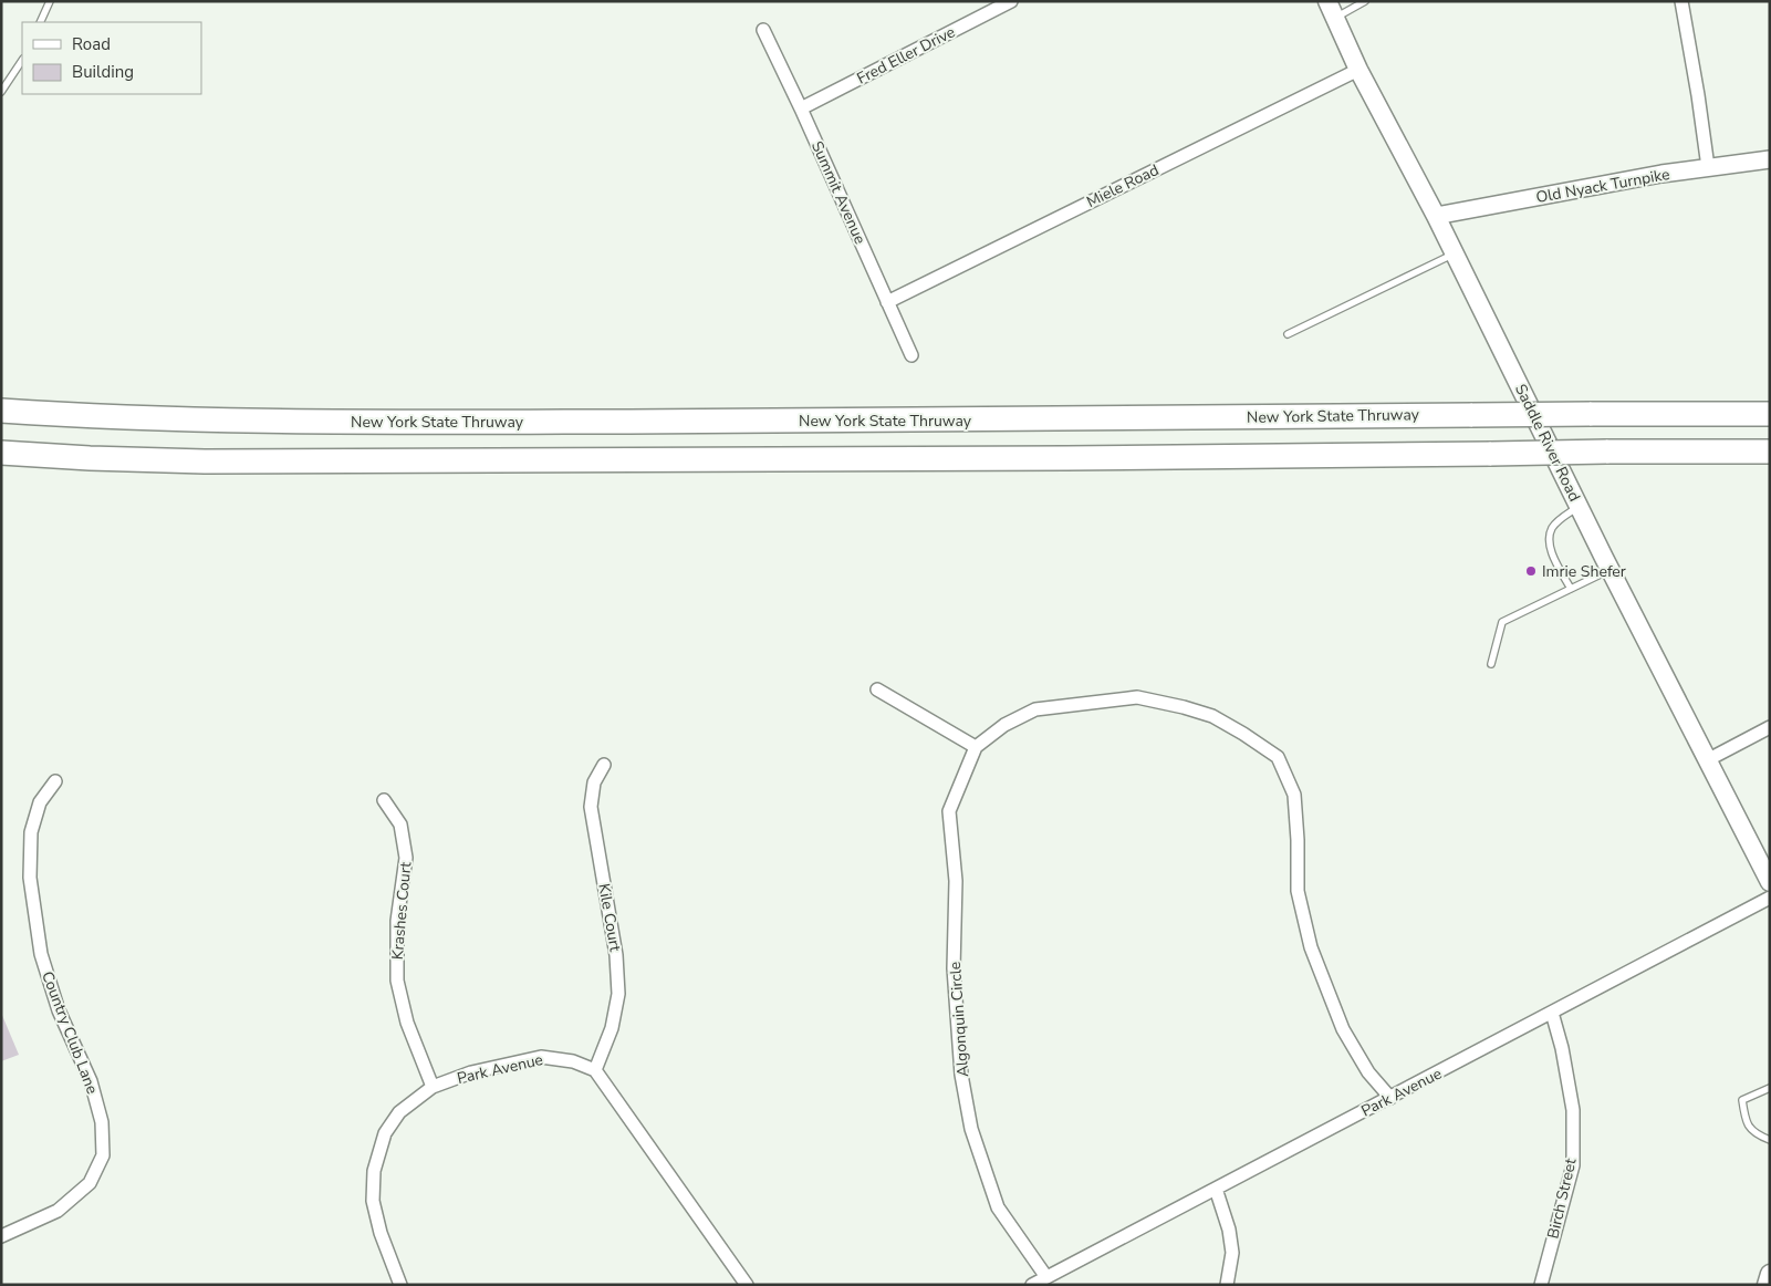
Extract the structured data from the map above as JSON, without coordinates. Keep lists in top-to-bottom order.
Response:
{
  "streets": {
    "highway": ["New York State Thruway"],
    "main road": ["Saddle River Road"],
    "street": [
      "Fred Eller Drive",
      "Miele Road",
      "Old Nyack Turnpike",
      "Summit Avenue",
      "Krashes Court",
      "Kile Court",
      "Algonquin Circle",
      "Country Club Lane",
      "Park Avenue",
      "Birch Street"
    ]
  },
  "crossings": [
    ["Fred Eller Drive", "Summit Avenue"],
    ["Miele Road", "Summit Avenue"],
    ["Miele Road", "Saddle River Road"],
    ["Old Nyack Turnpike", "Saddle River Road"],
    ["Krashes Court", "Park Avenue"],
    ["Kile Court", "Park Avenue"],
    ["Algonquin Circle", "Park Avenue"],
    ["Park Avenue", "Birch Street"]
  ],
  "places": ["Imrie Shefer"],
  "legend": ["Road", "Building"]
}
